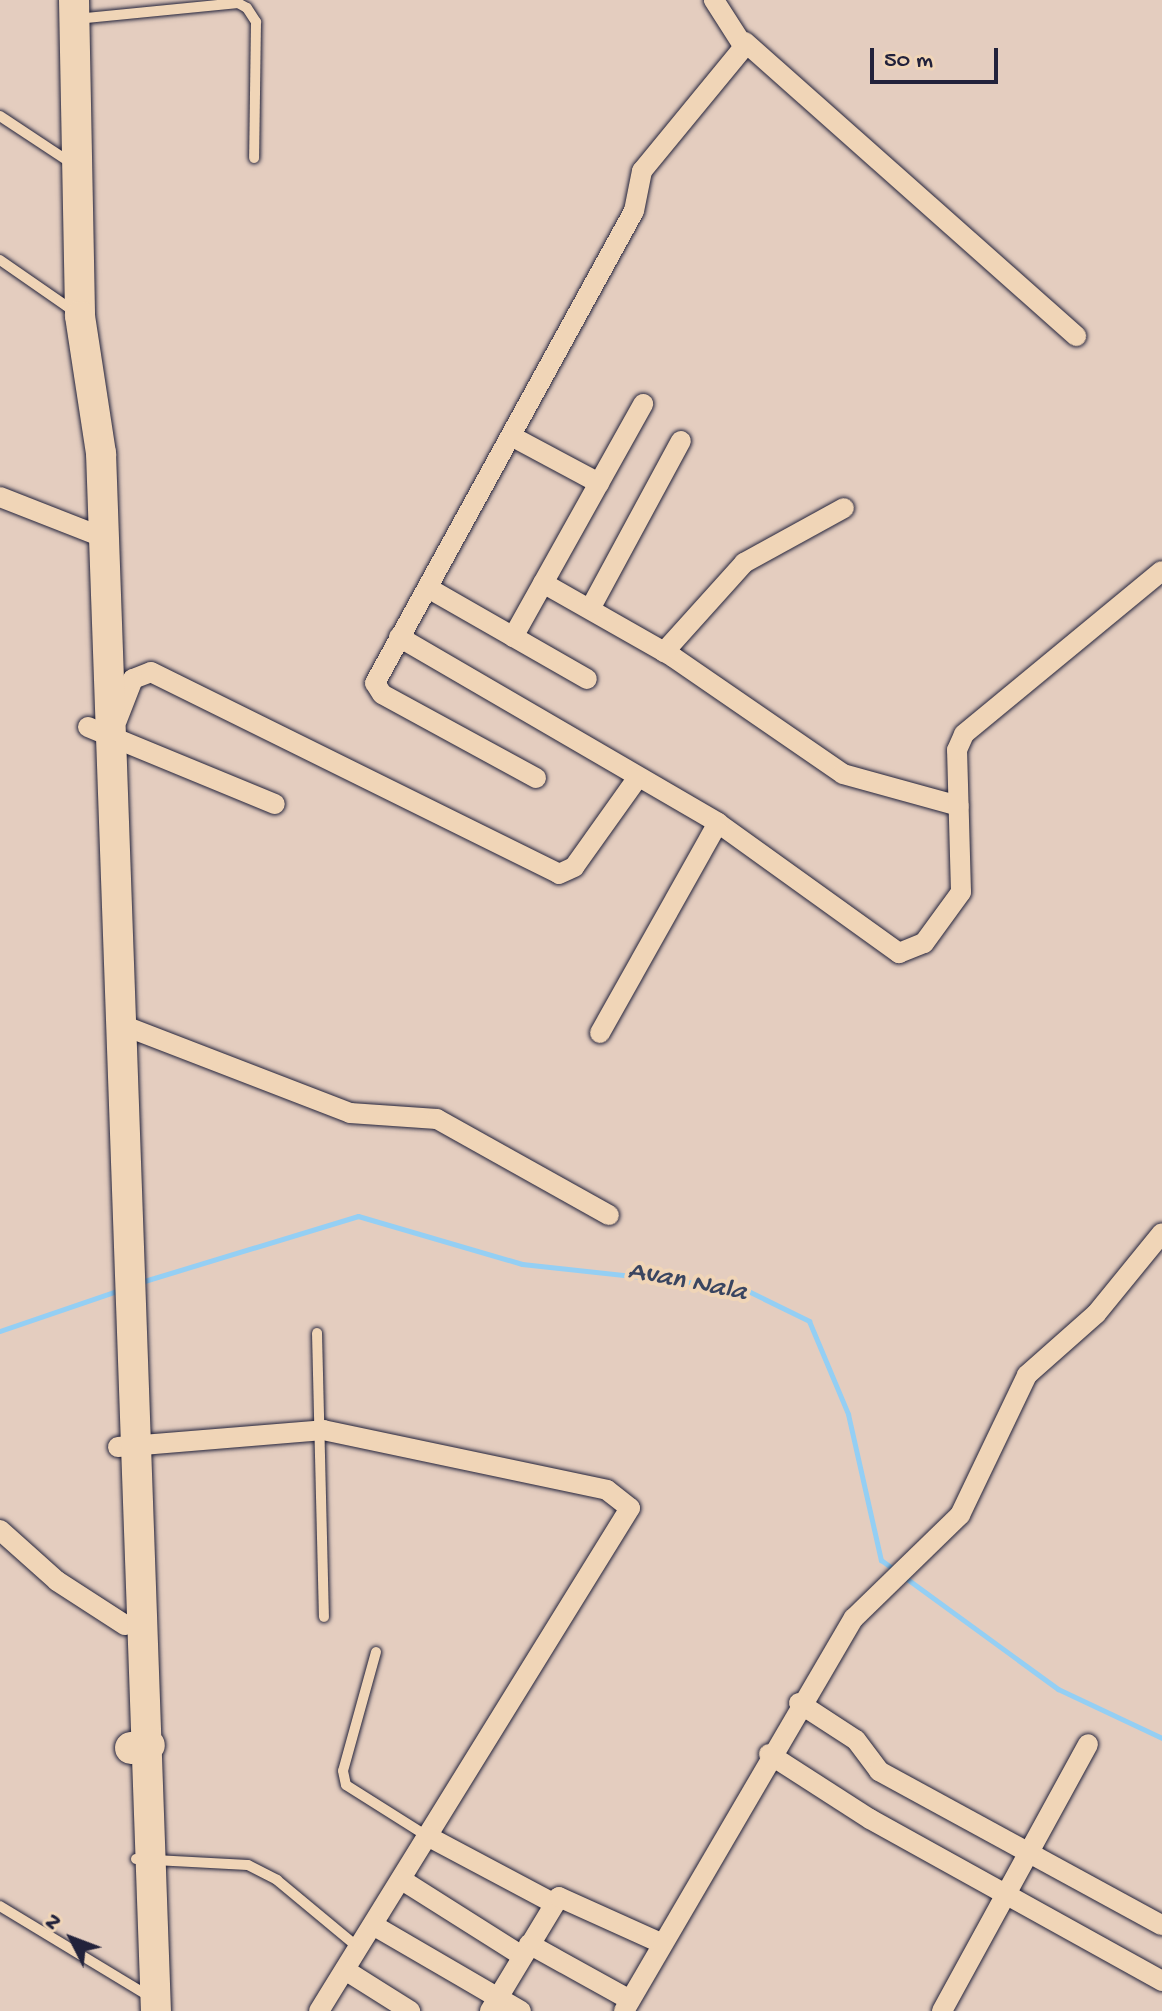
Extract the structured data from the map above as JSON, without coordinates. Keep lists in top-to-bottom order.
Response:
{
  "water": ["Avan Nala"],
  "scale_bar": "50 m",
  "north": "top left"
}
